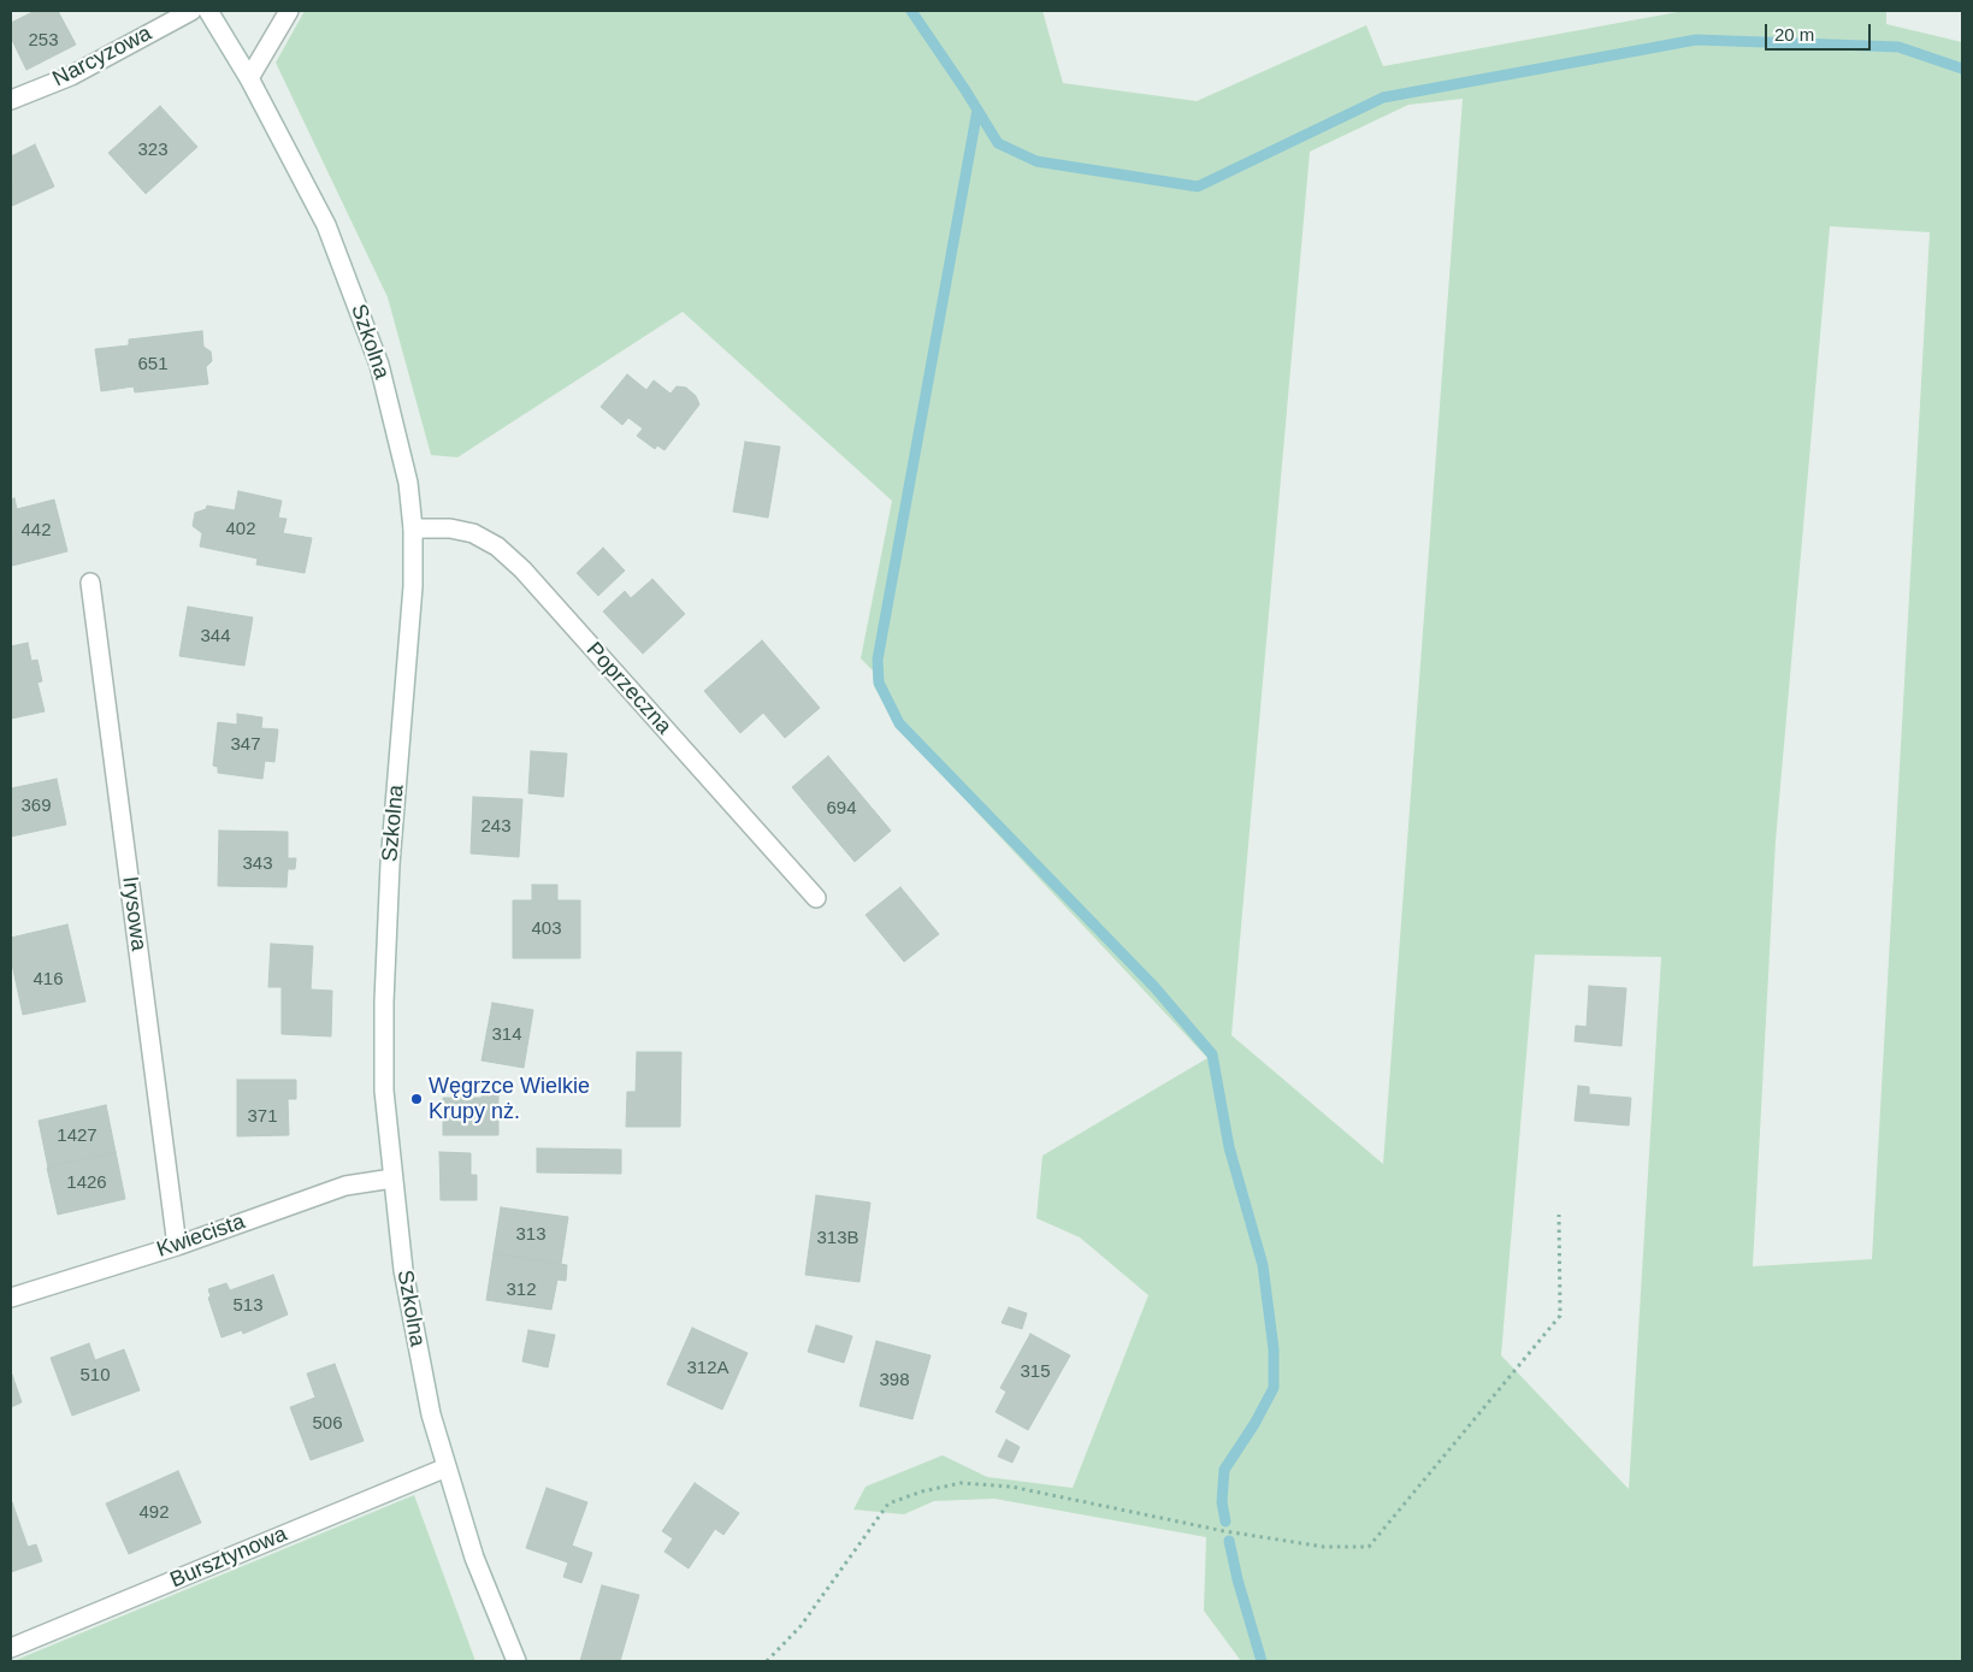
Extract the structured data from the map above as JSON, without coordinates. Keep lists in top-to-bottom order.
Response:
{
  "streets": {
    "street": [
      "Narcyzowa",
      "Szkolna",
      "Poprzeczna",
      "Irysowa",
      "Kwiecista",
      "Bursztynowa"
    ]
  },
  "crossings": [
    ["Szkolna", "Poprzeczna"],
    ["Szkolna", "Kwiecista"],
    ["Szkolna", "Bursztynowa"],
    ["Irysowa", "Kwiecista"]
  ],
  "places": ["Węgrzce Wielkie Krupy nż."],
  "house_numbers": [
    "253",
    "323",
    "651",
    "402",
    "442",
    "344",
    "347",
    "369",
    "694",
    "243",
    "343",
    "403",
    "416",
    "314",
    "371",
    "1427",
    "1426",
    "313",
    "313B",
    "312",
    "513",
    "312A",
    "315",
    "510",
    "398",
    "506",
    "492"
  ],
  "scale_bar": "20 m"
}
